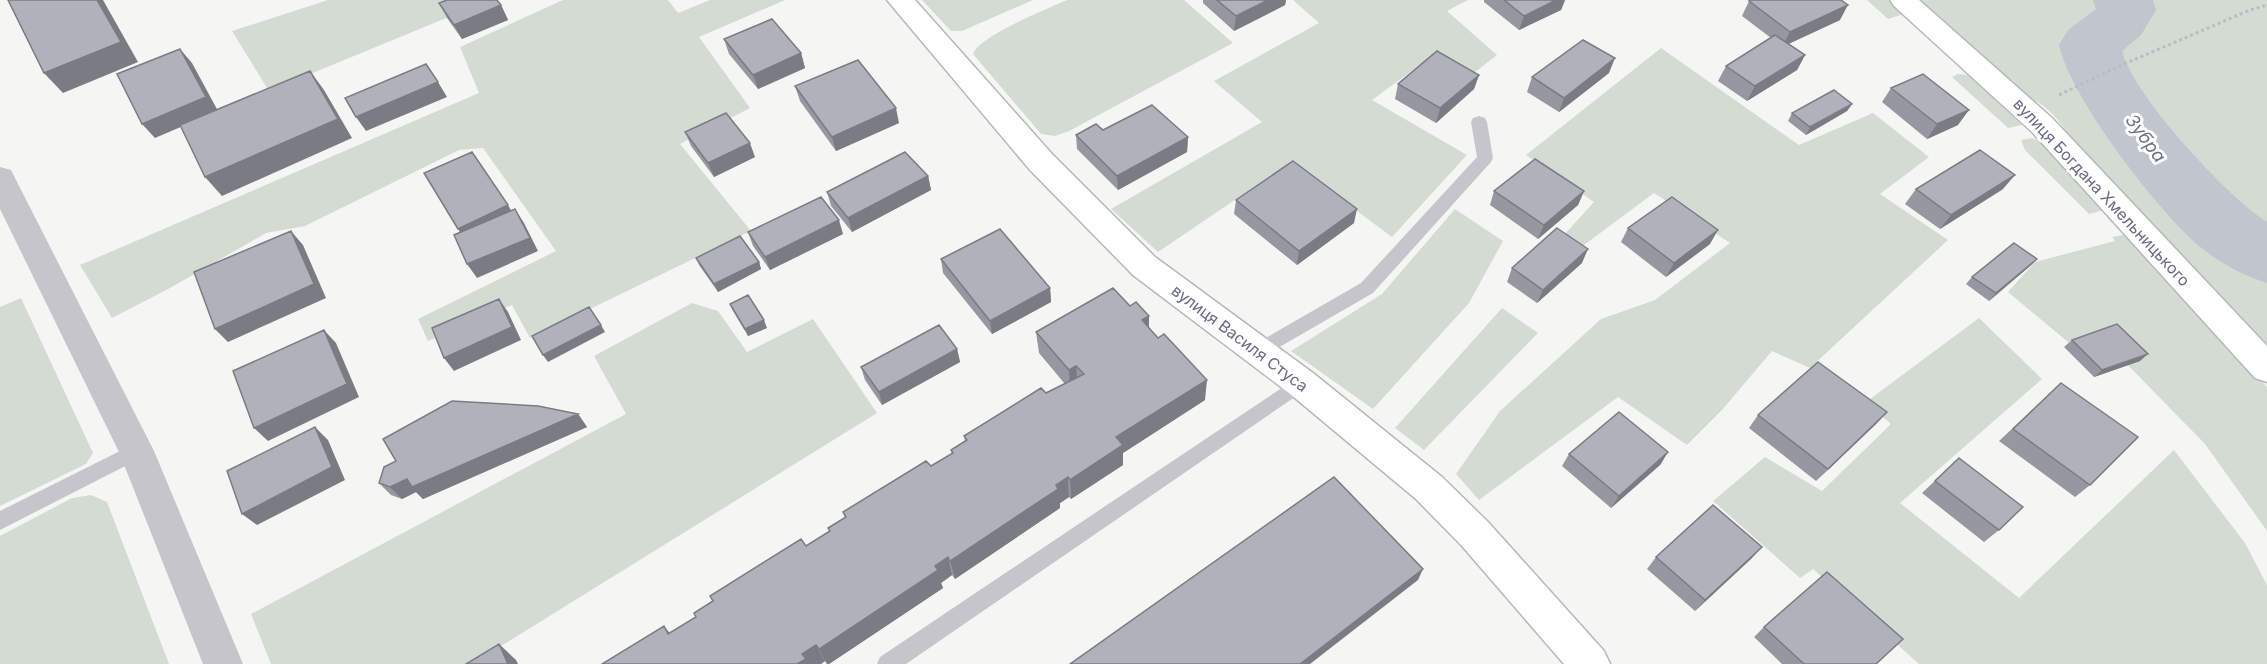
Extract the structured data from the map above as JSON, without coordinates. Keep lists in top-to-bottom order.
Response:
{
  "streets": {
    "street": ["вулиця Богдана Хмельницького", "вулиця Василя Стуса"]
  },
  "water": ["Зубра"]
}
